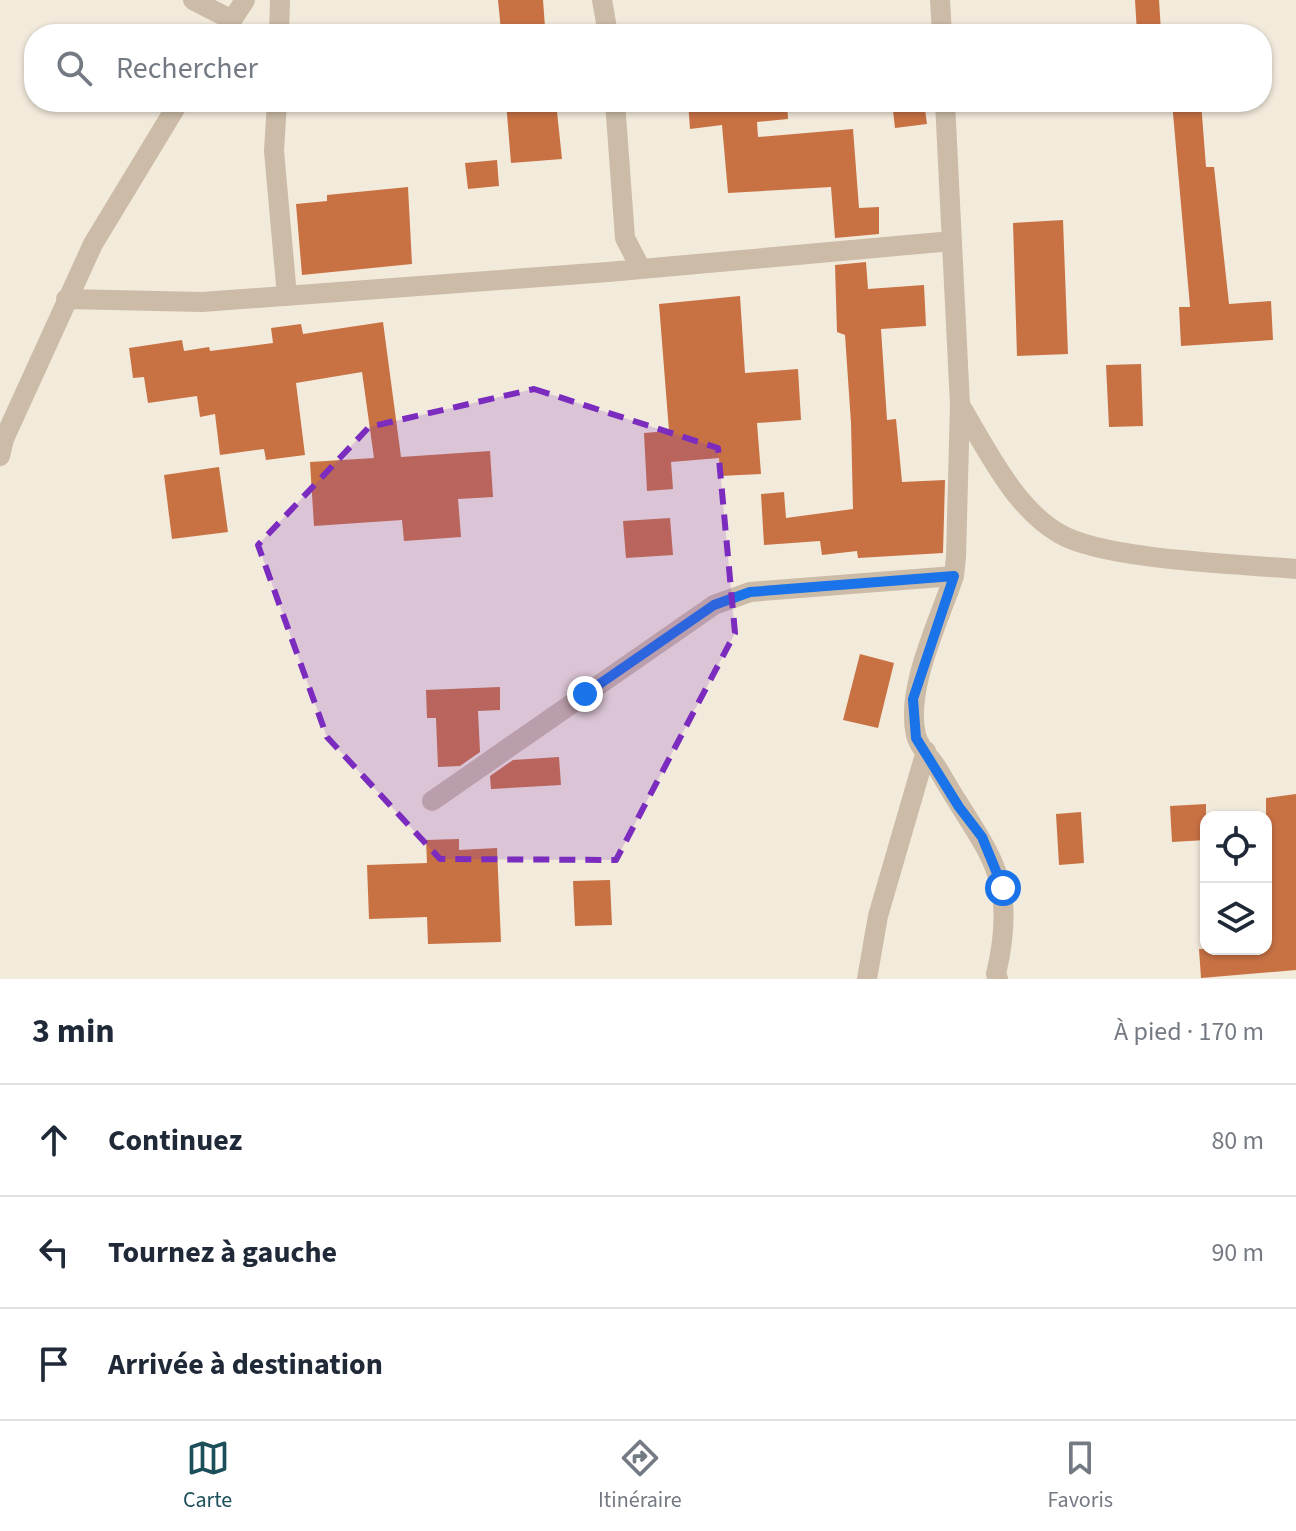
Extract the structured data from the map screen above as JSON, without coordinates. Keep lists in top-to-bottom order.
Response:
{
  "page": {
    "search": "Rechercher",
    "heading": ["3 min", "À pied · 170 m"],
    "list": [
      ["Continuez", "80 m"],
      ["Tournez à gauche", "90 m"],
      "Arrivée à destination"
    ],
    "nav": ["Carte", "Itinéraire", "Favoris"]
  }
}
